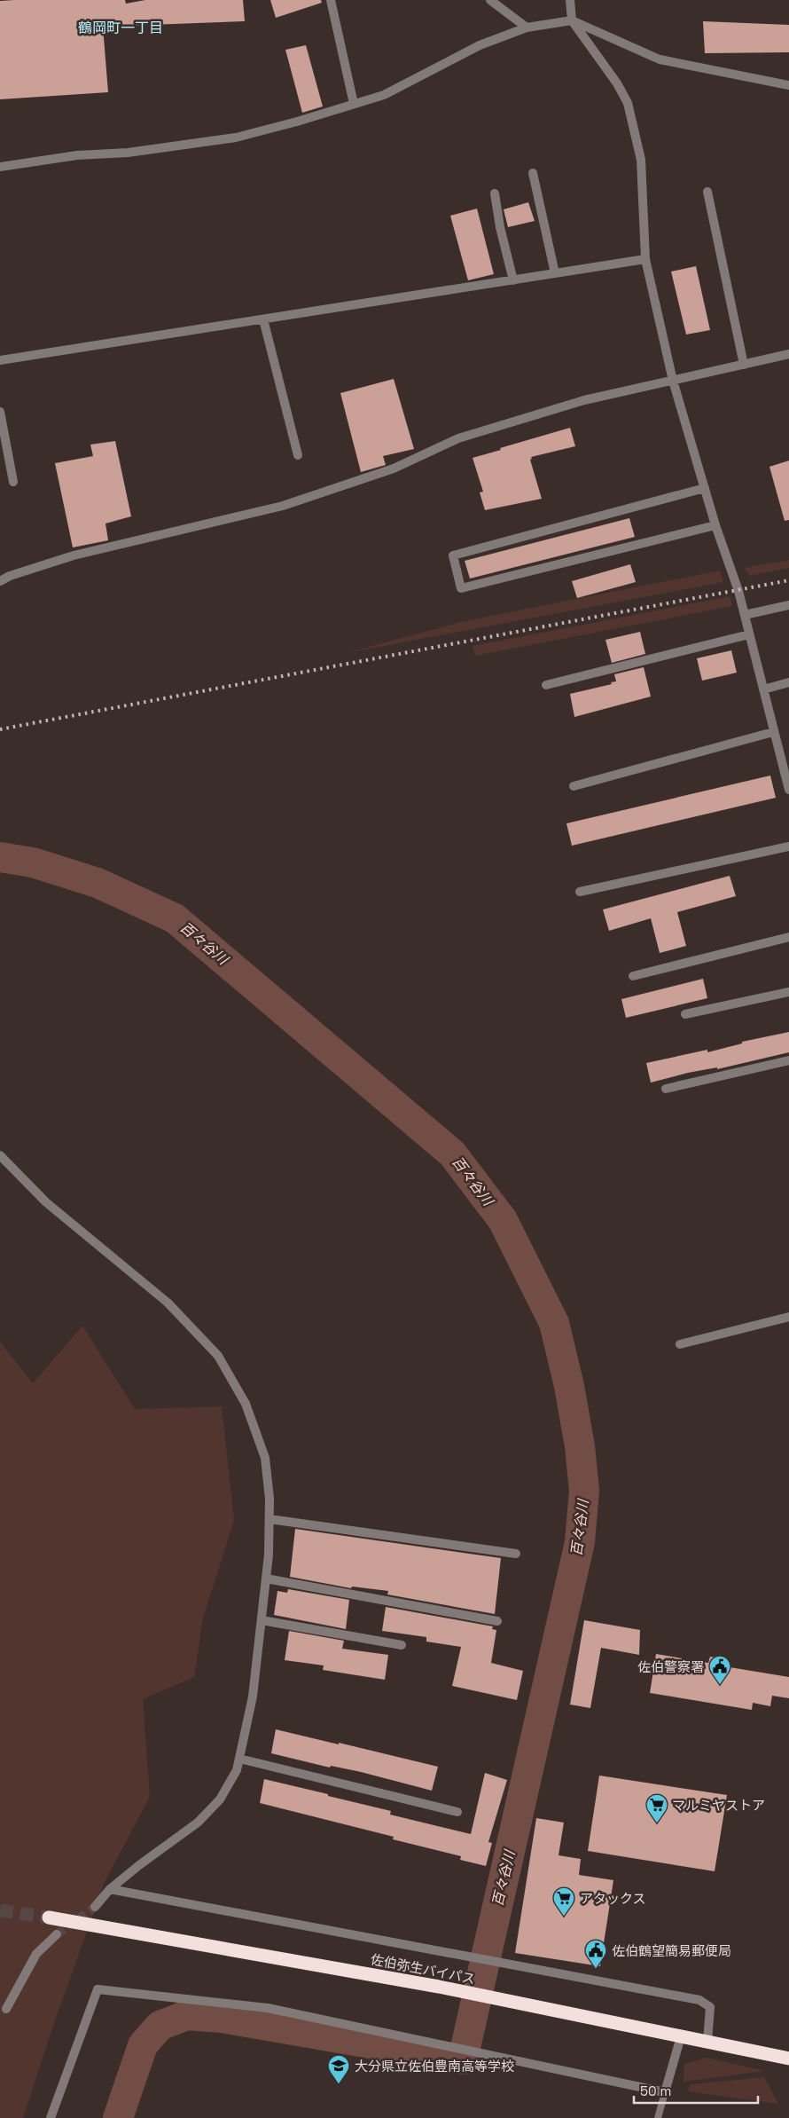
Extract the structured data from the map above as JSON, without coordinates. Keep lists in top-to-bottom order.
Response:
{
  "streets": {
    "highway": ["佐伯弥生バイパス"]
  },
  "districts": ["鶴岡町一丁目"],
  "water": ["百々谷川"],
  "places": {
    "public building": ["佐伯警察署", "佐伯鶴望簡易郵便局"],
    "supermarket": ["マルミヤストア", "アタックス"],
    "school or university": ["大分県立佐伯豊南高等学校"]
  },
  "scale_bar": "50 m"
}
